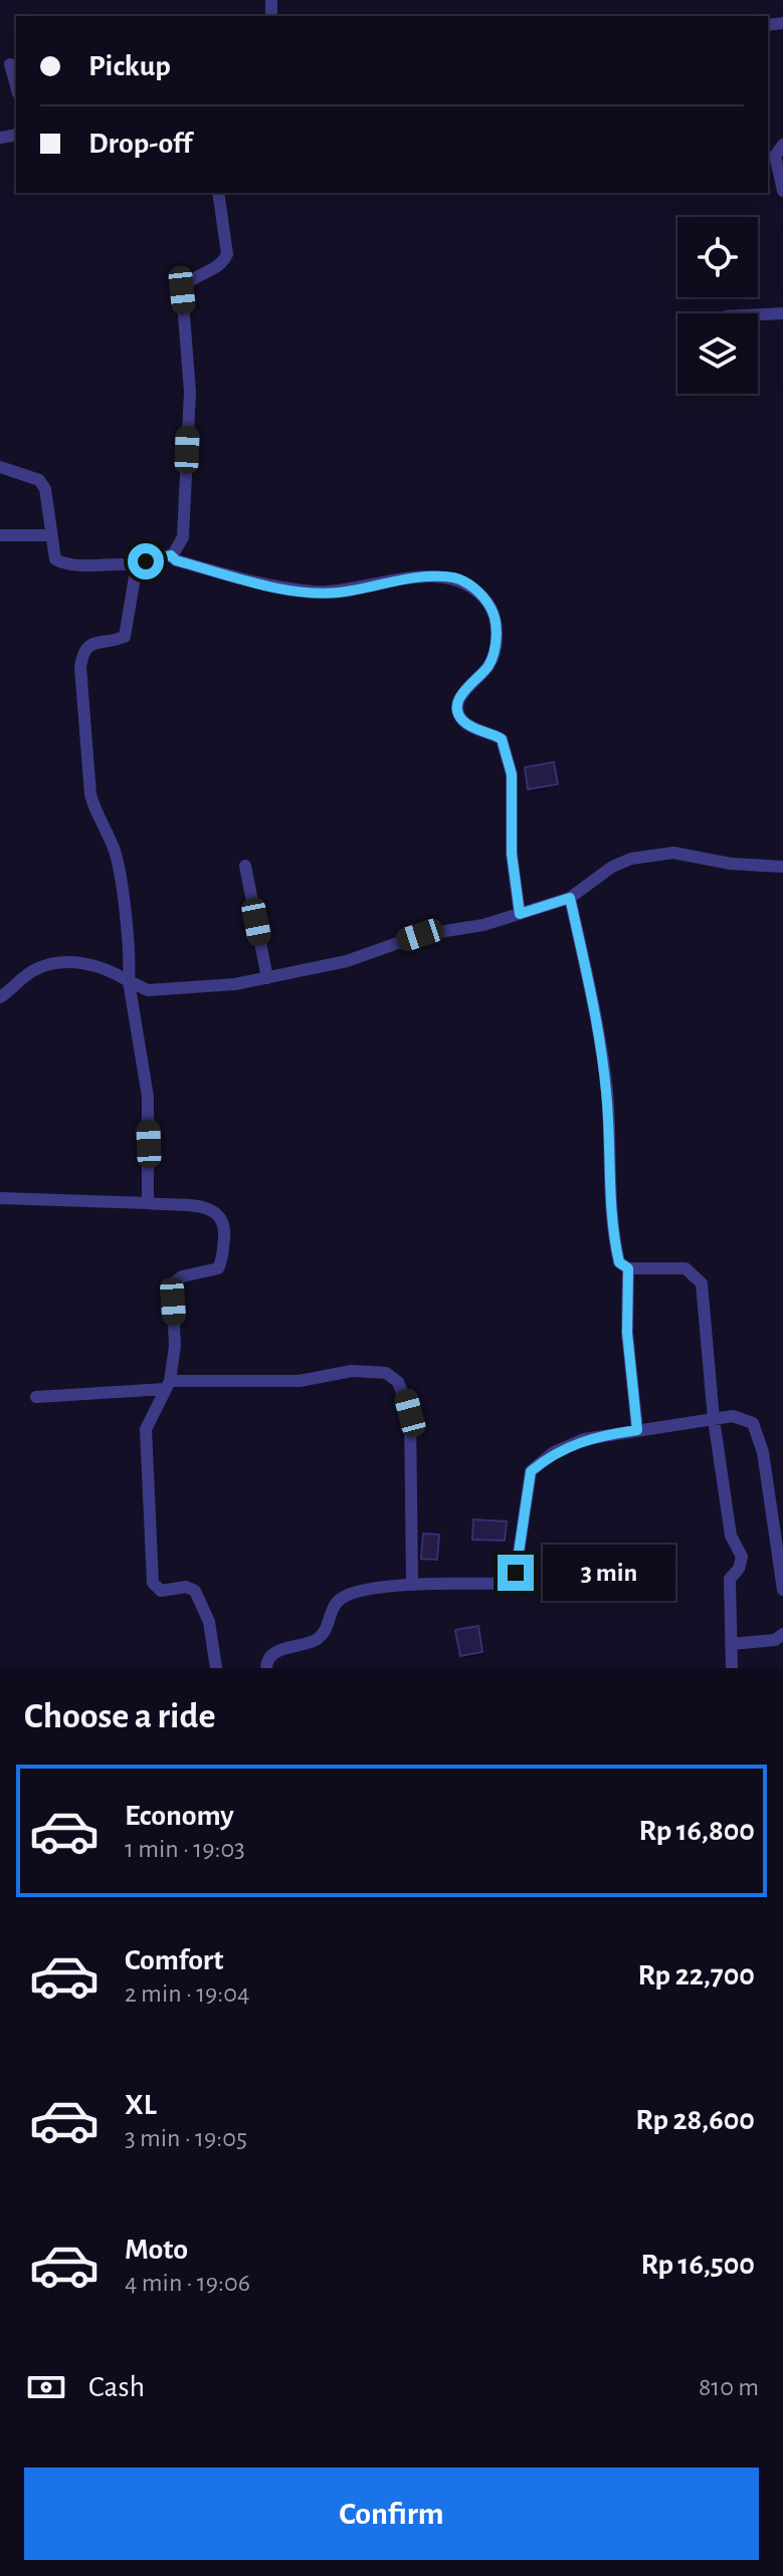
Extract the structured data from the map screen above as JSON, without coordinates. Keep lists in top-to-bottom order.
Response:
{
  "page": {
    "banner": ["Pickup", "Drop-off"],
    "bubble": "3 min",
    "heading": "Choose a ride",
    "list": [
      {
        "name": "Economy",
        "note": "1 min · 19:03",
        "value": "Rp 16,800"
      },
      {
        "name": "Comfort",
        "note": "2 min · 19:04",
        "value": "Rp 22,700"
      },
      {
        "name": "XL",
        "note": "3 min · 19:05",
        "value": "Rp 28,600"
      },
      {
        "name": "Moto",
        "note": "4 min · 19:06",
        "value": "Rp 16,500"
      }
    ],
    "pay": ["Cash", "810 m"],
    "buttons": "Confirm"
  }
}
